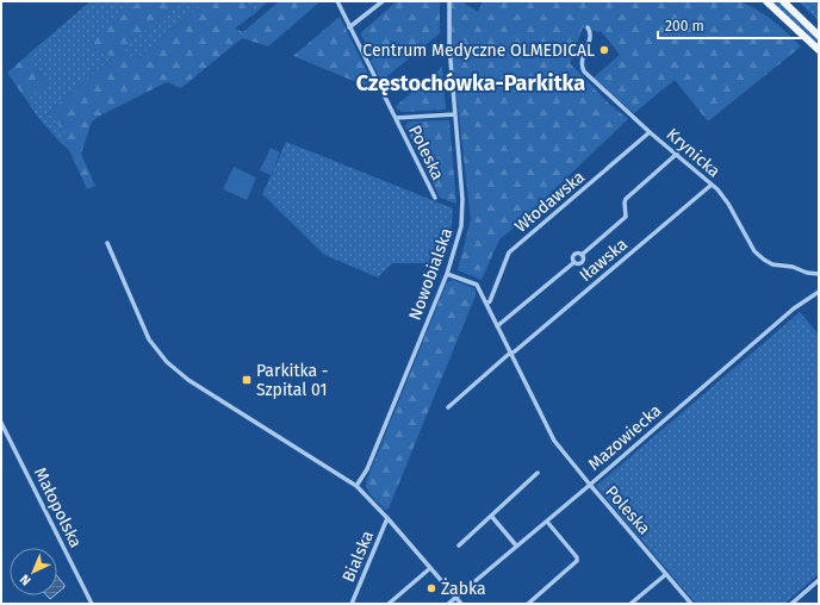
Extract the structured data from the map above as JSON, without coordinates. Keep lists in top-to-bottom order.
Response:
{
  "streets": {
    "street": [
      "Poleska",
      "Krynicka",
      "Włodawska",
      "Iławska",
      "Nowobialska",
      "Mazowiecka",
      "Małopolska",
      "Bialska"
    ]
  },
  "crossings": [
    ["Poleska", "Włodawska"],
    ["Poleska", "Iławska"],
    ["Poleska", "Nowobialska"],
    ["Poleska", "Mazowiecka"],
    ["Krynicka", "Włodawska"],
    ["Krynicka", "Iławska"]
  ],
  "districts": ["Częstochówka-Parkitka"],
  "places": {
    "other": ["Centrum Medyczne OLMEDICAL", "Żabka"],
    "transit": ["Parkitka - Szpital 01"]
  },
  "scale_bar": "200 m",
  "north": "bottom left"
}
